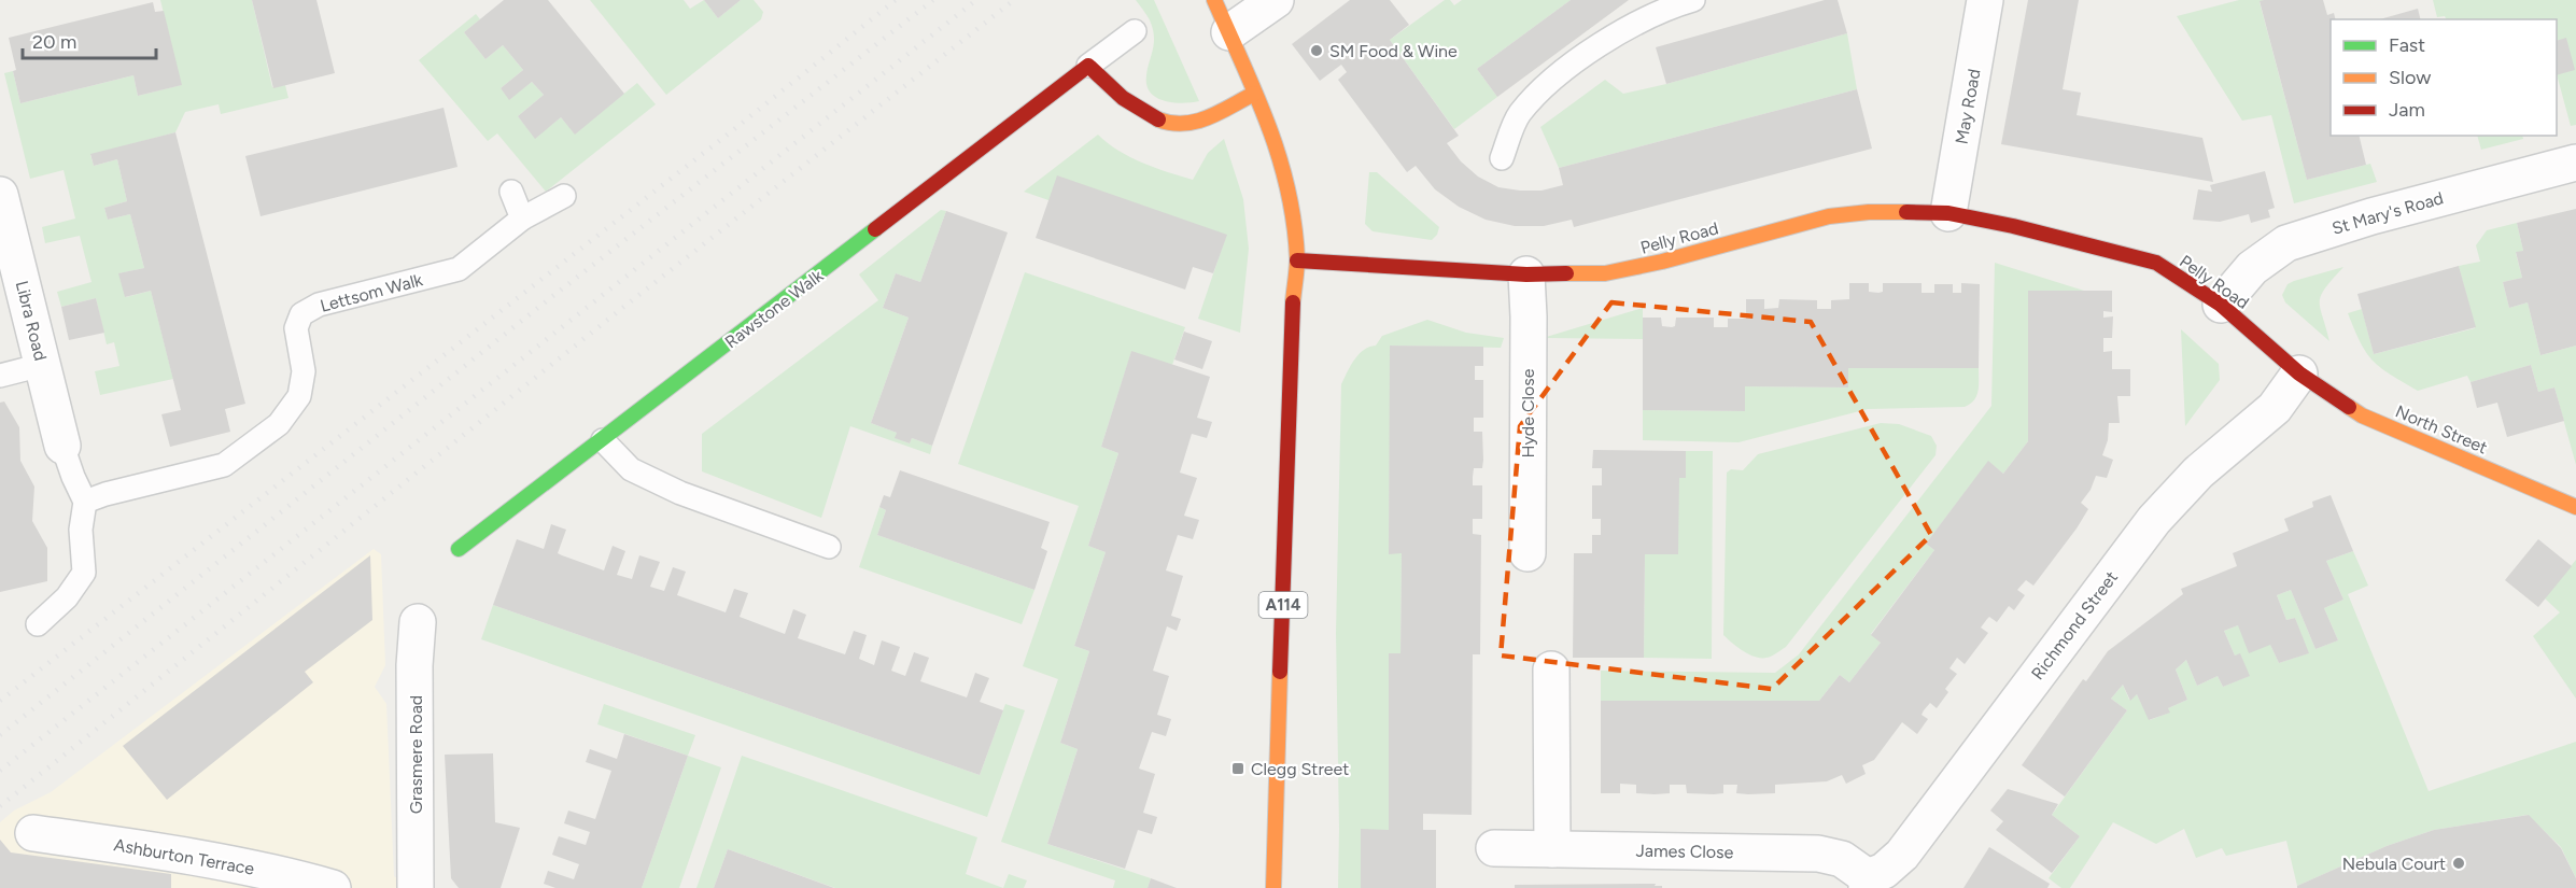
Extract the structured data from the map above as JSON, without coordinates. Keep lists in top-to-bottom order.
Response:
{
  "streets": {
    "street": [
      "May Road",
      "St Mary's Road",
      "Pelly Road",
      "Rawstone Walk",
      "Libra Road",
      "Hyde Close",
      "North Street",
      "A114",
      "Richmond Street",
      "Grasmere Road",
      "James Close",
      "Ashburton Terrace"
    ],
    "lane": ["Lettsom Walk"]
  },
  "crossings": [
    ["May Road", "Pelly Road"],
    ["St Mary's Road", "Pelly Road"],
    ["Pelly Road", "Hyde Close"],
    ["Pelly Road", "North Street"],
    ["Pelly Road", "A114"],
    ["Pelly Road", "Richmond Street"],
    ["North Street", "Richmond Street"],
    ["Richmond Street", "James Close"]
  ],
  "places": {
    "other": ["SM Food & Wine", "Nebula Court"],
    "transit": ["Clegg Street"]
  },
  "legend": ["Fast", "Slow", "Jam"],
  "scale_bar": "20 m"
}
